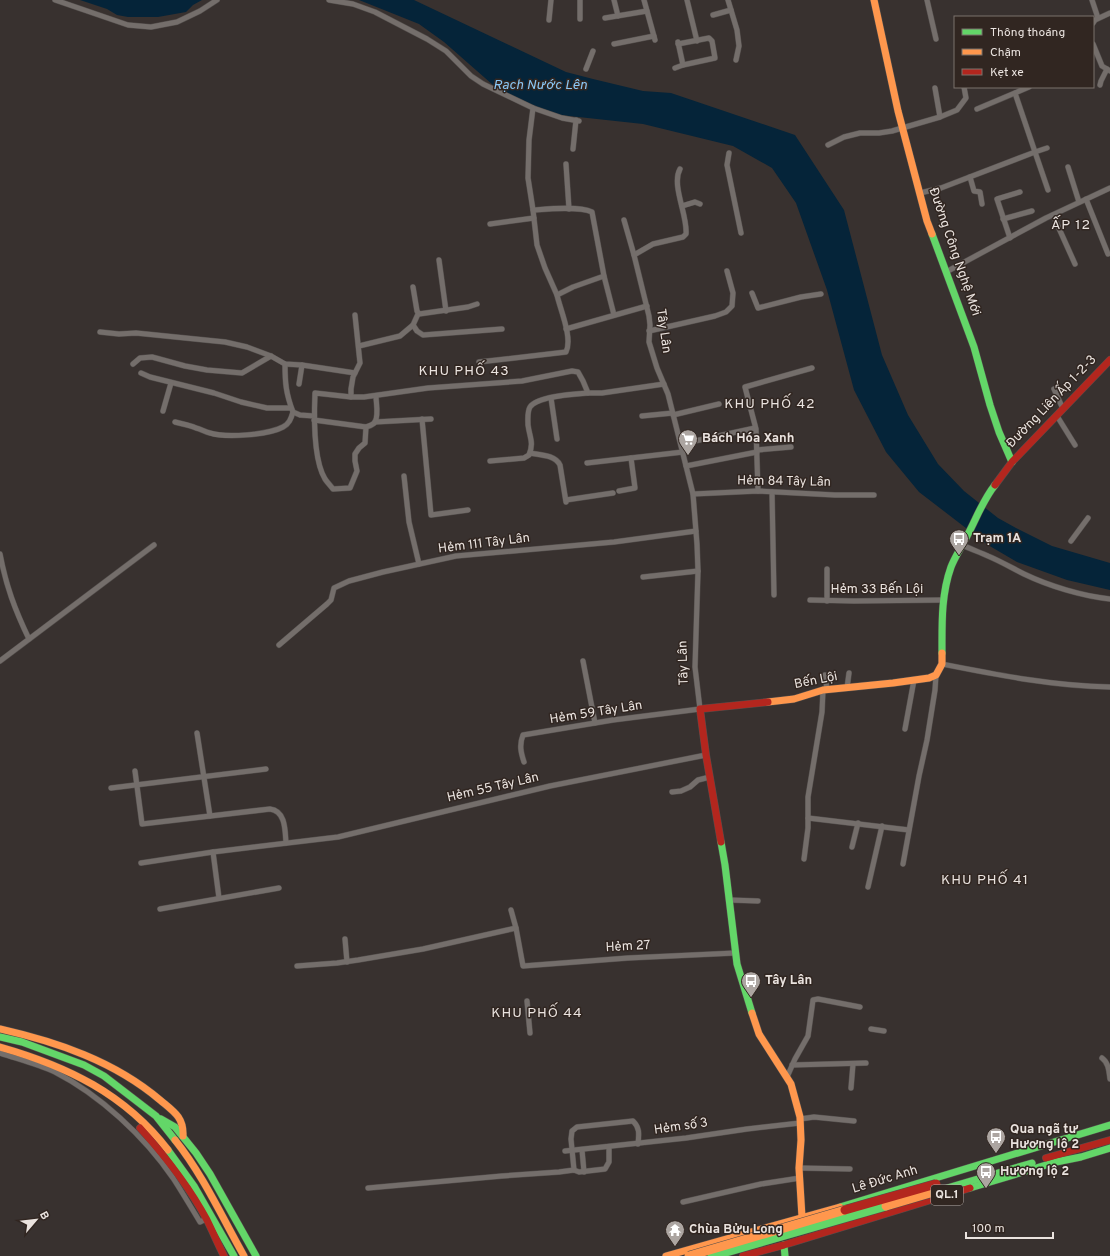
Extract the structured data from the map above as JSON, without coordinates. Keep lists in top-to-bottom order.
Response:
{
  "streets": {
    "main road": [
      "Đường Công Nghệ Mới",
      "Tây Lân",
      "Đường Liên Ấp 1-2-3",
      "Bến Lội",
      "Lê Đức Anh",
      "QL.1"
    ],
    "street": [
      "Hẻm 84 Tây Lân",
      "Hẻm 111 Tây Lân",
      "Hẻm 33 Bến Lội",
      "Hẻm 59 Tây Lân",
      "Hẻm 55 Tây Lân",
      "Hẻm 27",
      "Hẻm số 3"
    ]
  },
  "crossings": [
    ["Đường Công Nghệ Mới", "Đường Liên Ấp 1-2-3"],
    ["Tây Lân", "Hẻm 84 Tây Lân"],
    ["Tây Lân", "Hẻm 111 Tây Lân"],
    ["Tây Lân", "Bến Lội"],
    ["Tây Lân", "Hẻm 59 Tây Lân"],
    ["Tây Lân", "Hẻm 55 Tây Lân"],
    ["Tây Lân", "Hẻm 27"],
    ["Tây Lân", "Hẻm số 3"],
    ["Tây Lân", "Lê Đức Anh"],
    ["Đường Liên Ấp 1-2-3", "Hẻm 33 Bến Lội"],
    ["Bến Lội", "Hẻm 59 Tây Lân"],
    ["Lê Đức Anh", "QL.1"]
  ],
  "districts": [
    "ẤP 12",
    "KHU PHỐ 43",
    "KHU PHỐ 42",
    "KHU PHỐ 41",
    "KHU PHỐ 44"
  ],
  "water": ["Rạch Nước Lên"],
  "places": {
    "supermarket": ["Bách Hóa Xanh"],
    "bus stop": [
      "Trạm 1A",
      "Tây Lân",
      "Qua ngã tư Hương lộ 2",
      "Hương lộ 2"
    ],
    "temple": ["Chùa Bửu Long"]
  },
  "legend": ["Thông thoáng", "Chậm", "Kẹt xe"],
  "scale_bar": "100 m",
  "north": "top right"
}
